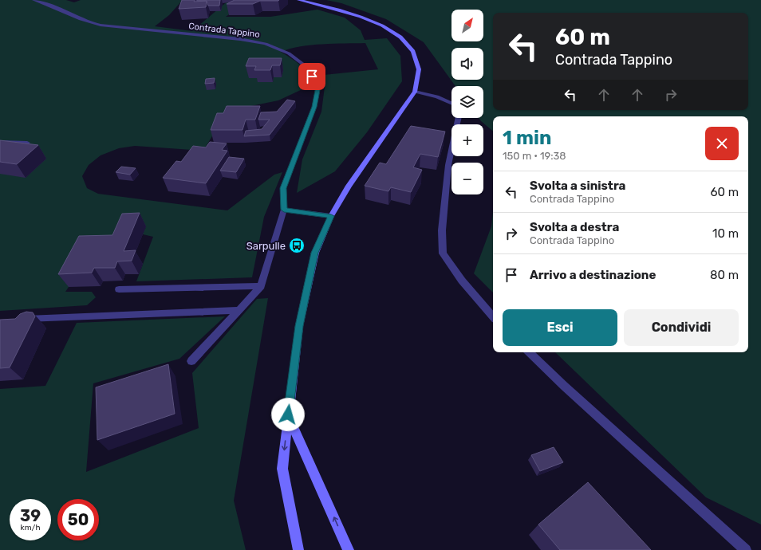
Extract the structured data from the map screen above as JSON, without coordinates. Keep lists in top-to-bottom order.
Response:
{
  "streets": {
    "street": ["Contrada Tappino"]
  },
  "places": {
    "bus stop": ["Sarpulle"]
  },
  "north": "top right",
  "page": {
    "map_buttons": ["+", "−"],
    "turn": ["60 m", "Contrada Tappino"],
    "heading": ["1 min", "150 m · 19:38"],
    "list": [
      {
        "name": "Svolta a sinistra",
        "note": "Contrada Tappino",
        "value": "60 m"
      },
      {
        "name": "Svolta a destra",
        "note": "Contrada Tappino",
        "value": "10 m"
      },
      {
        "name": "Arrivo a destinazione",
        "value": "80 m"
      }
    ],
    "buttons": ["Esci", "Condividi"],
    "speed": "39 km/h",
    "limit": "50"
  }
}
